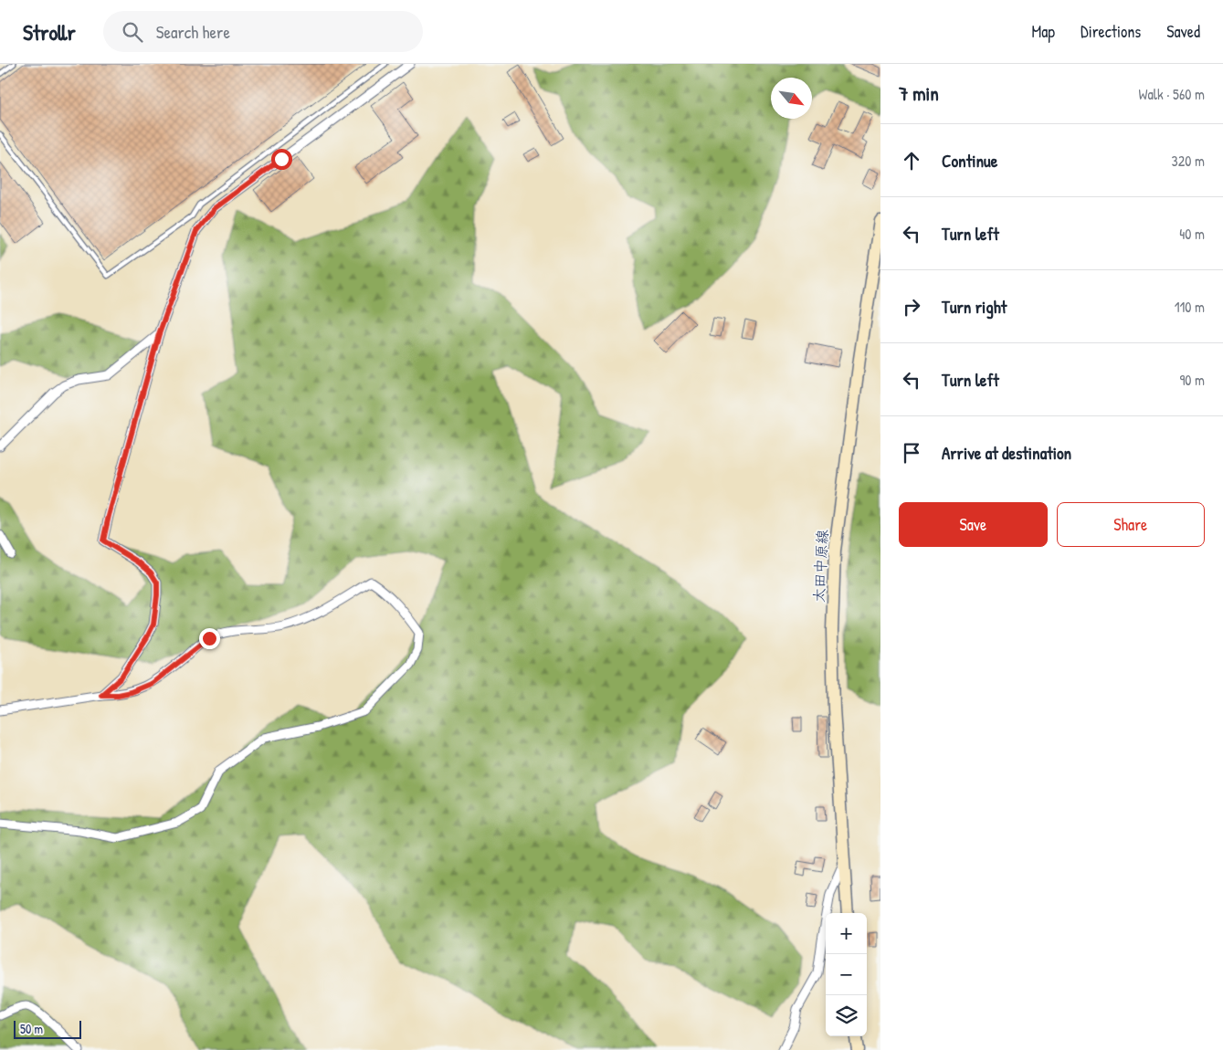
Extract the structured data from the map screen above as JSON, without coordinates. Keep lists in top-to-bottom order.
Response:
{
  "streets": {
    "main road": ["太田中原線"]
  },
  "scale_bar": "50 m",
  "north": "bottom right",
  "page": {
    "header": "Strollr",
    "search": "Search here",
    "nav": ["Map", "Directions", "Saved"],
    "heading": ["7 min", "Walk · 560 m"],
    "list": [
      ["Continue", "320 m"],
      ["Turn left", "40 m"],
      ["Turn right", "110 m"],
      ["Turn left", "90 m"],
      "Arrive at destination"
    ],
    "buttons": ["Save", "Share"],
    "map_buttons": ["+", "−"],
    "scale": "50 m"
  }
}
